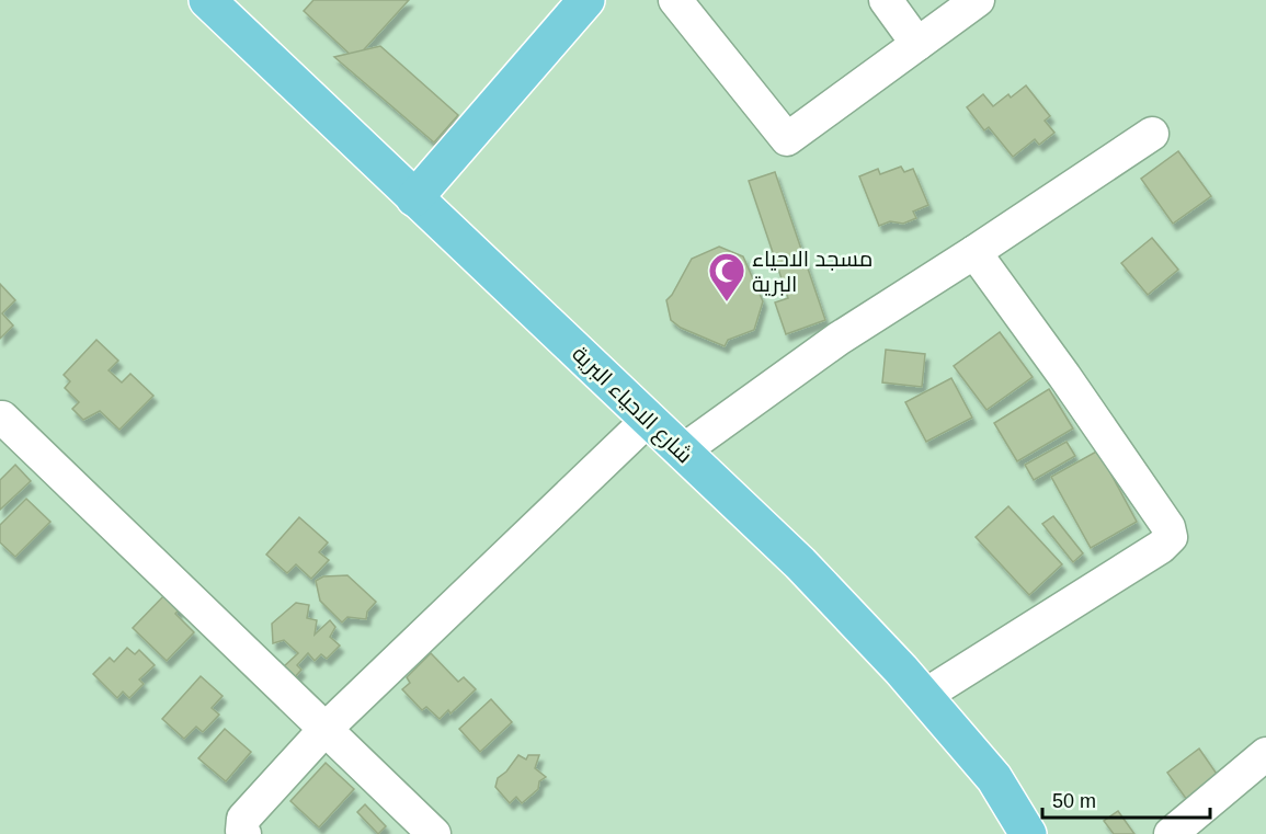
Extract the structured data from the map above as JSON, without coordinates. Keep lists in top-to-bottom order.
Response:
{
  "streets": {
    "main road": ["شارع الاحياء البرية"]
  },
  "places": {
    "mosque": ["مسجد الاحياء البرية"]
  },
  "scale_bar": "50 m"
}
